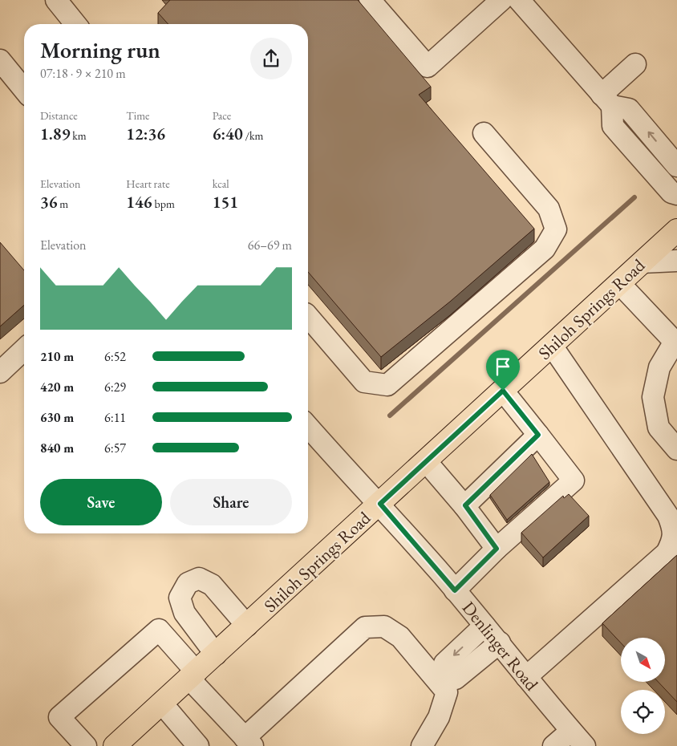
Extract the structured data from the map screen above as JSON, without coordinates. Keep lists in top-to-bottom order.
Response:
{
  "streets": {
    "main road": ["Shiloh Springs Road"],
    "street": ["Denlinger Road"]
  },
  "crossings": [
    ["Shiloh Springs Road", "Denlinger Road"]
  ],
  "north": "bottom right",
  "page": {
    "heading": ["Morning run", "07:18 · 9 × 210 m"],
    "stats": [
      ["Distance", "1.89 km"],
      ["Time", "12:36"],
      ["Pace", "6:40 /km"],
      ["Elevation", "36 m"],
      ["Heart rate", "146 bpm"],
      ["kcal", "151"]
    ],
    "chart": ["Elevation", "66–69 m"],
    "list": [
      {
        "name": "210 m",
        "note": "6:52"
      },
      {
        "name": "420 m",
        "note": "6:29"
      },
      {
        "name": "630 m",
        "note": "6:11"
      },
      {
        "name": "840 m",
        "note": "6:57"
      }
    ],
    "buttons": ["Save", "Share"]
  }
}
